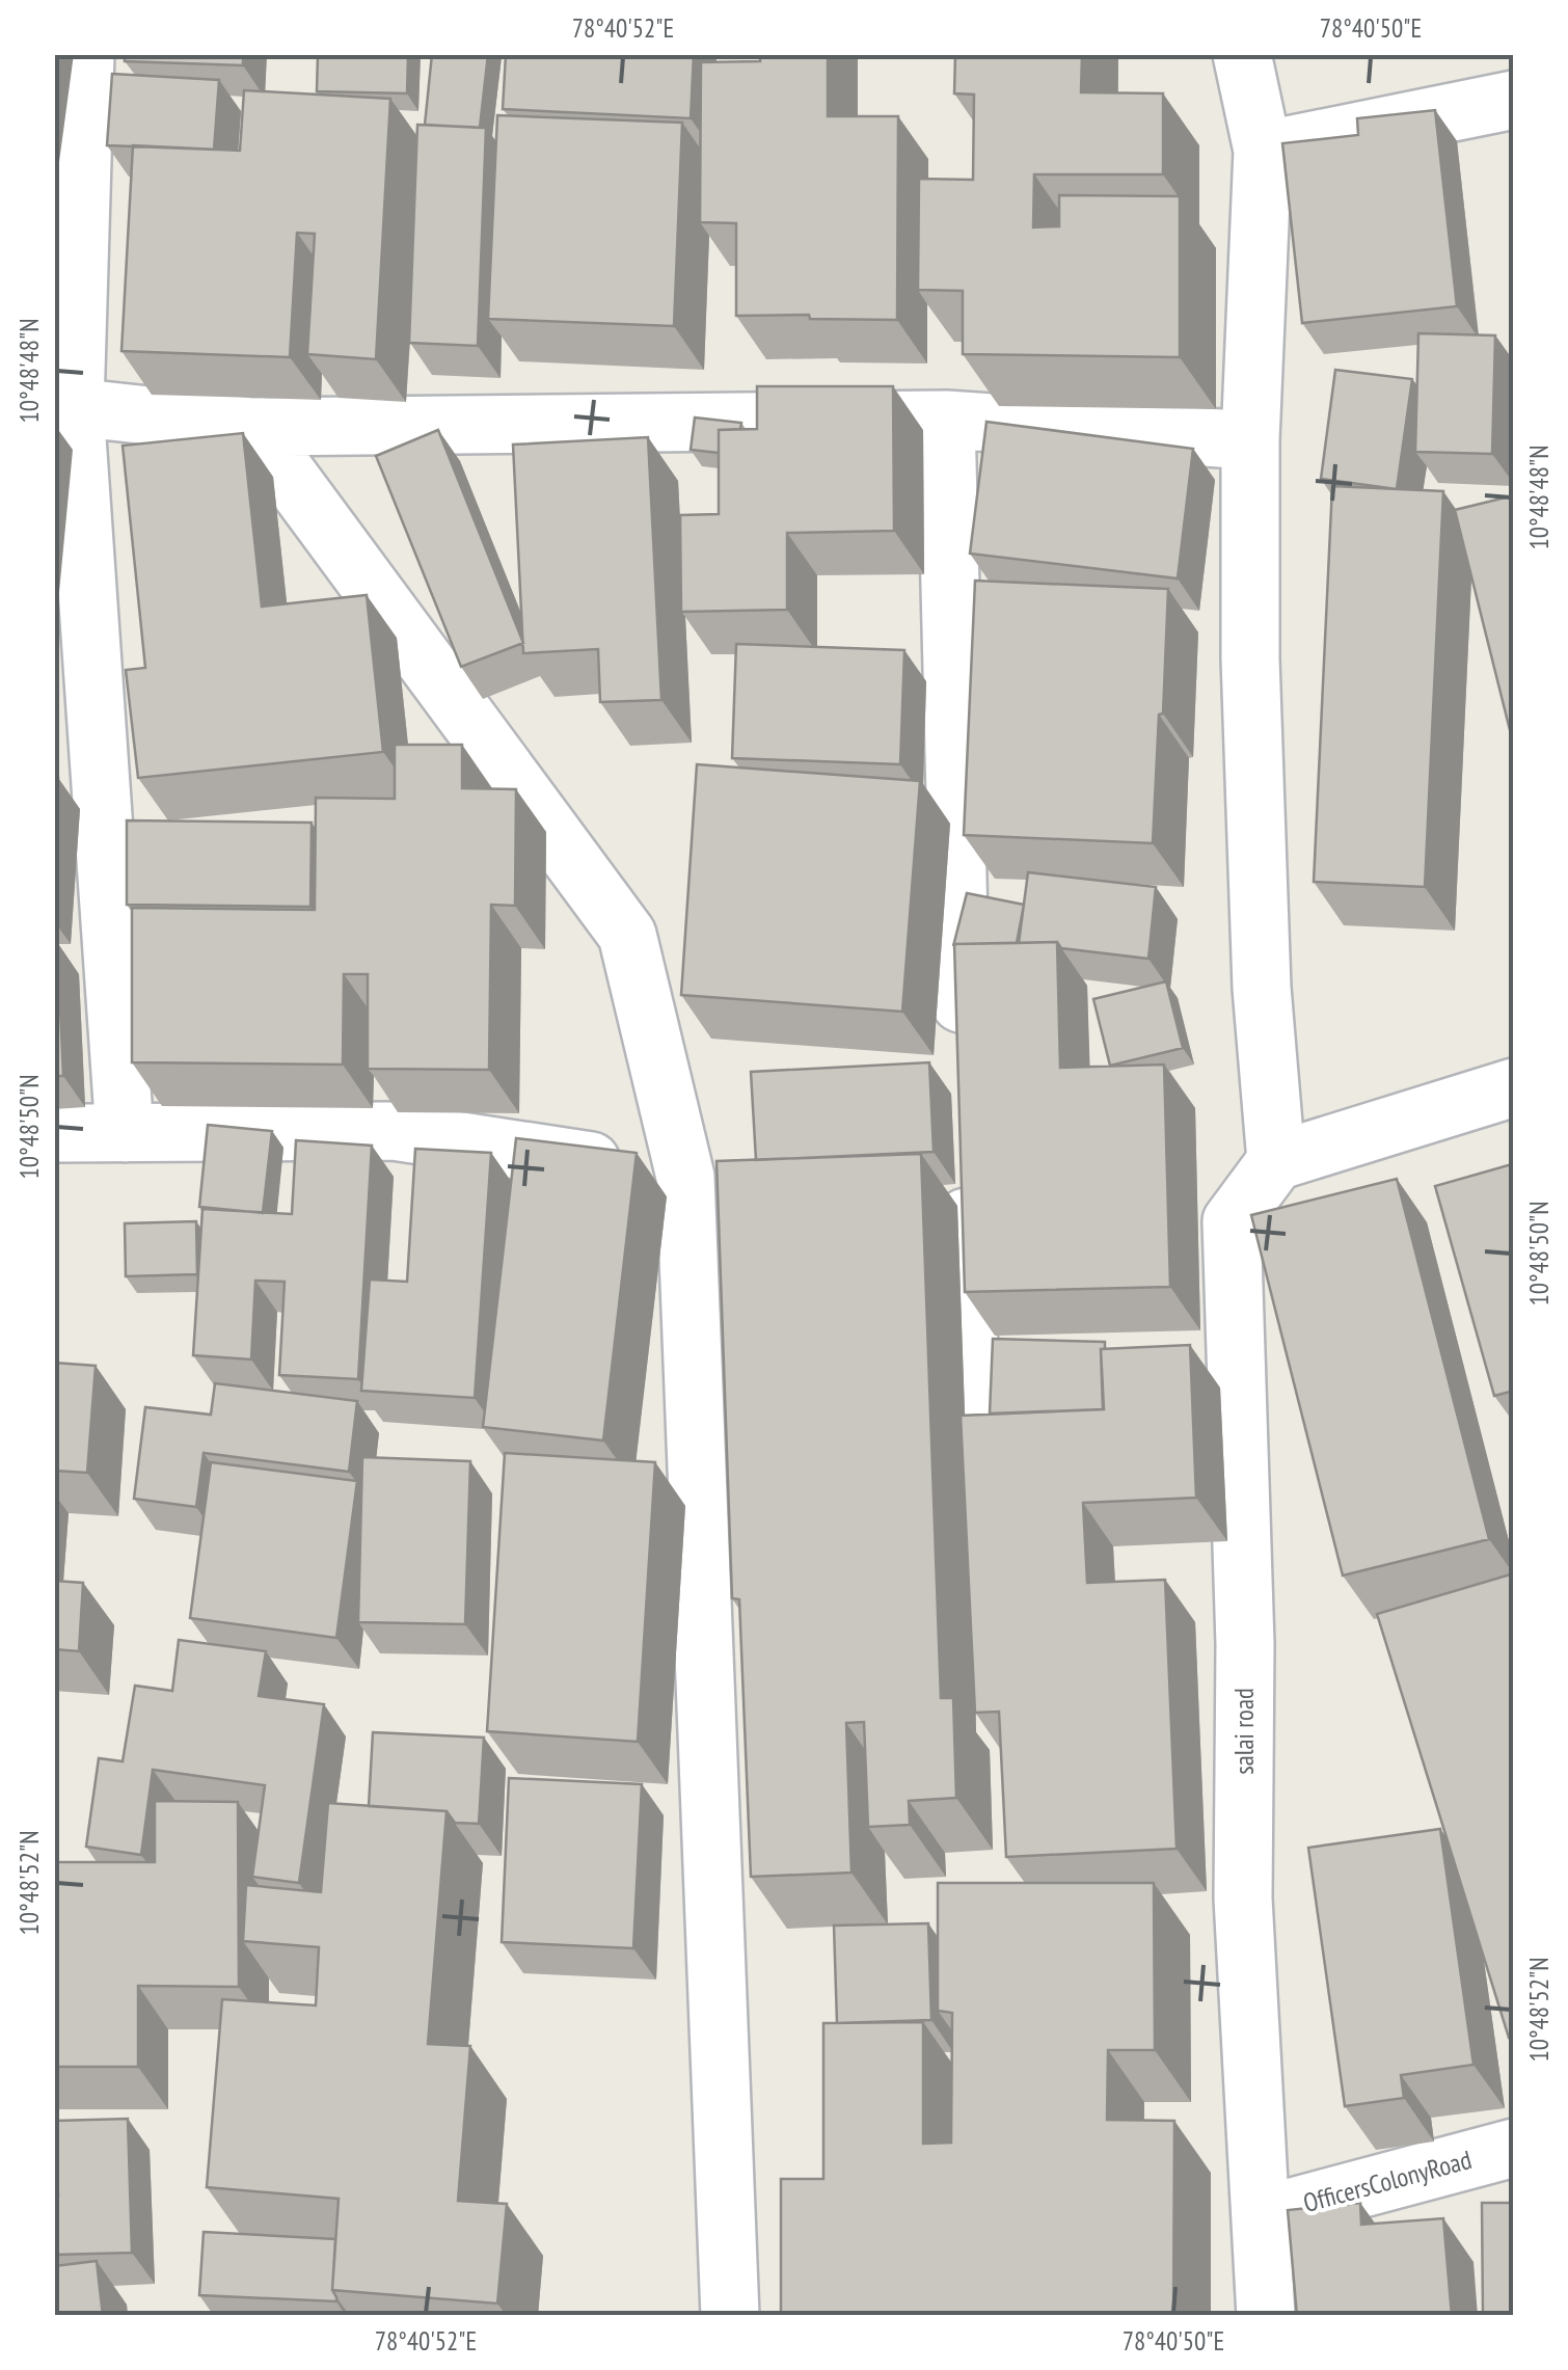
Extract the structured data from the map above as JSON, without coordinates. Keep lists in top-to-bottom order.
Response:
{
  "streets": {
    "street": ["salai road", "OfficersColonyRoad"]
  },
  "crossings": [
    ["salai road", "OfficersColonyRoad"]
  ],
  "coordinates": [
    "78°40'52\"E",
    "78°40'50\"E",
    "10°48'48\"N",
    "10°48'50\"N",
    "10°48'52\"N"
  ]
}
